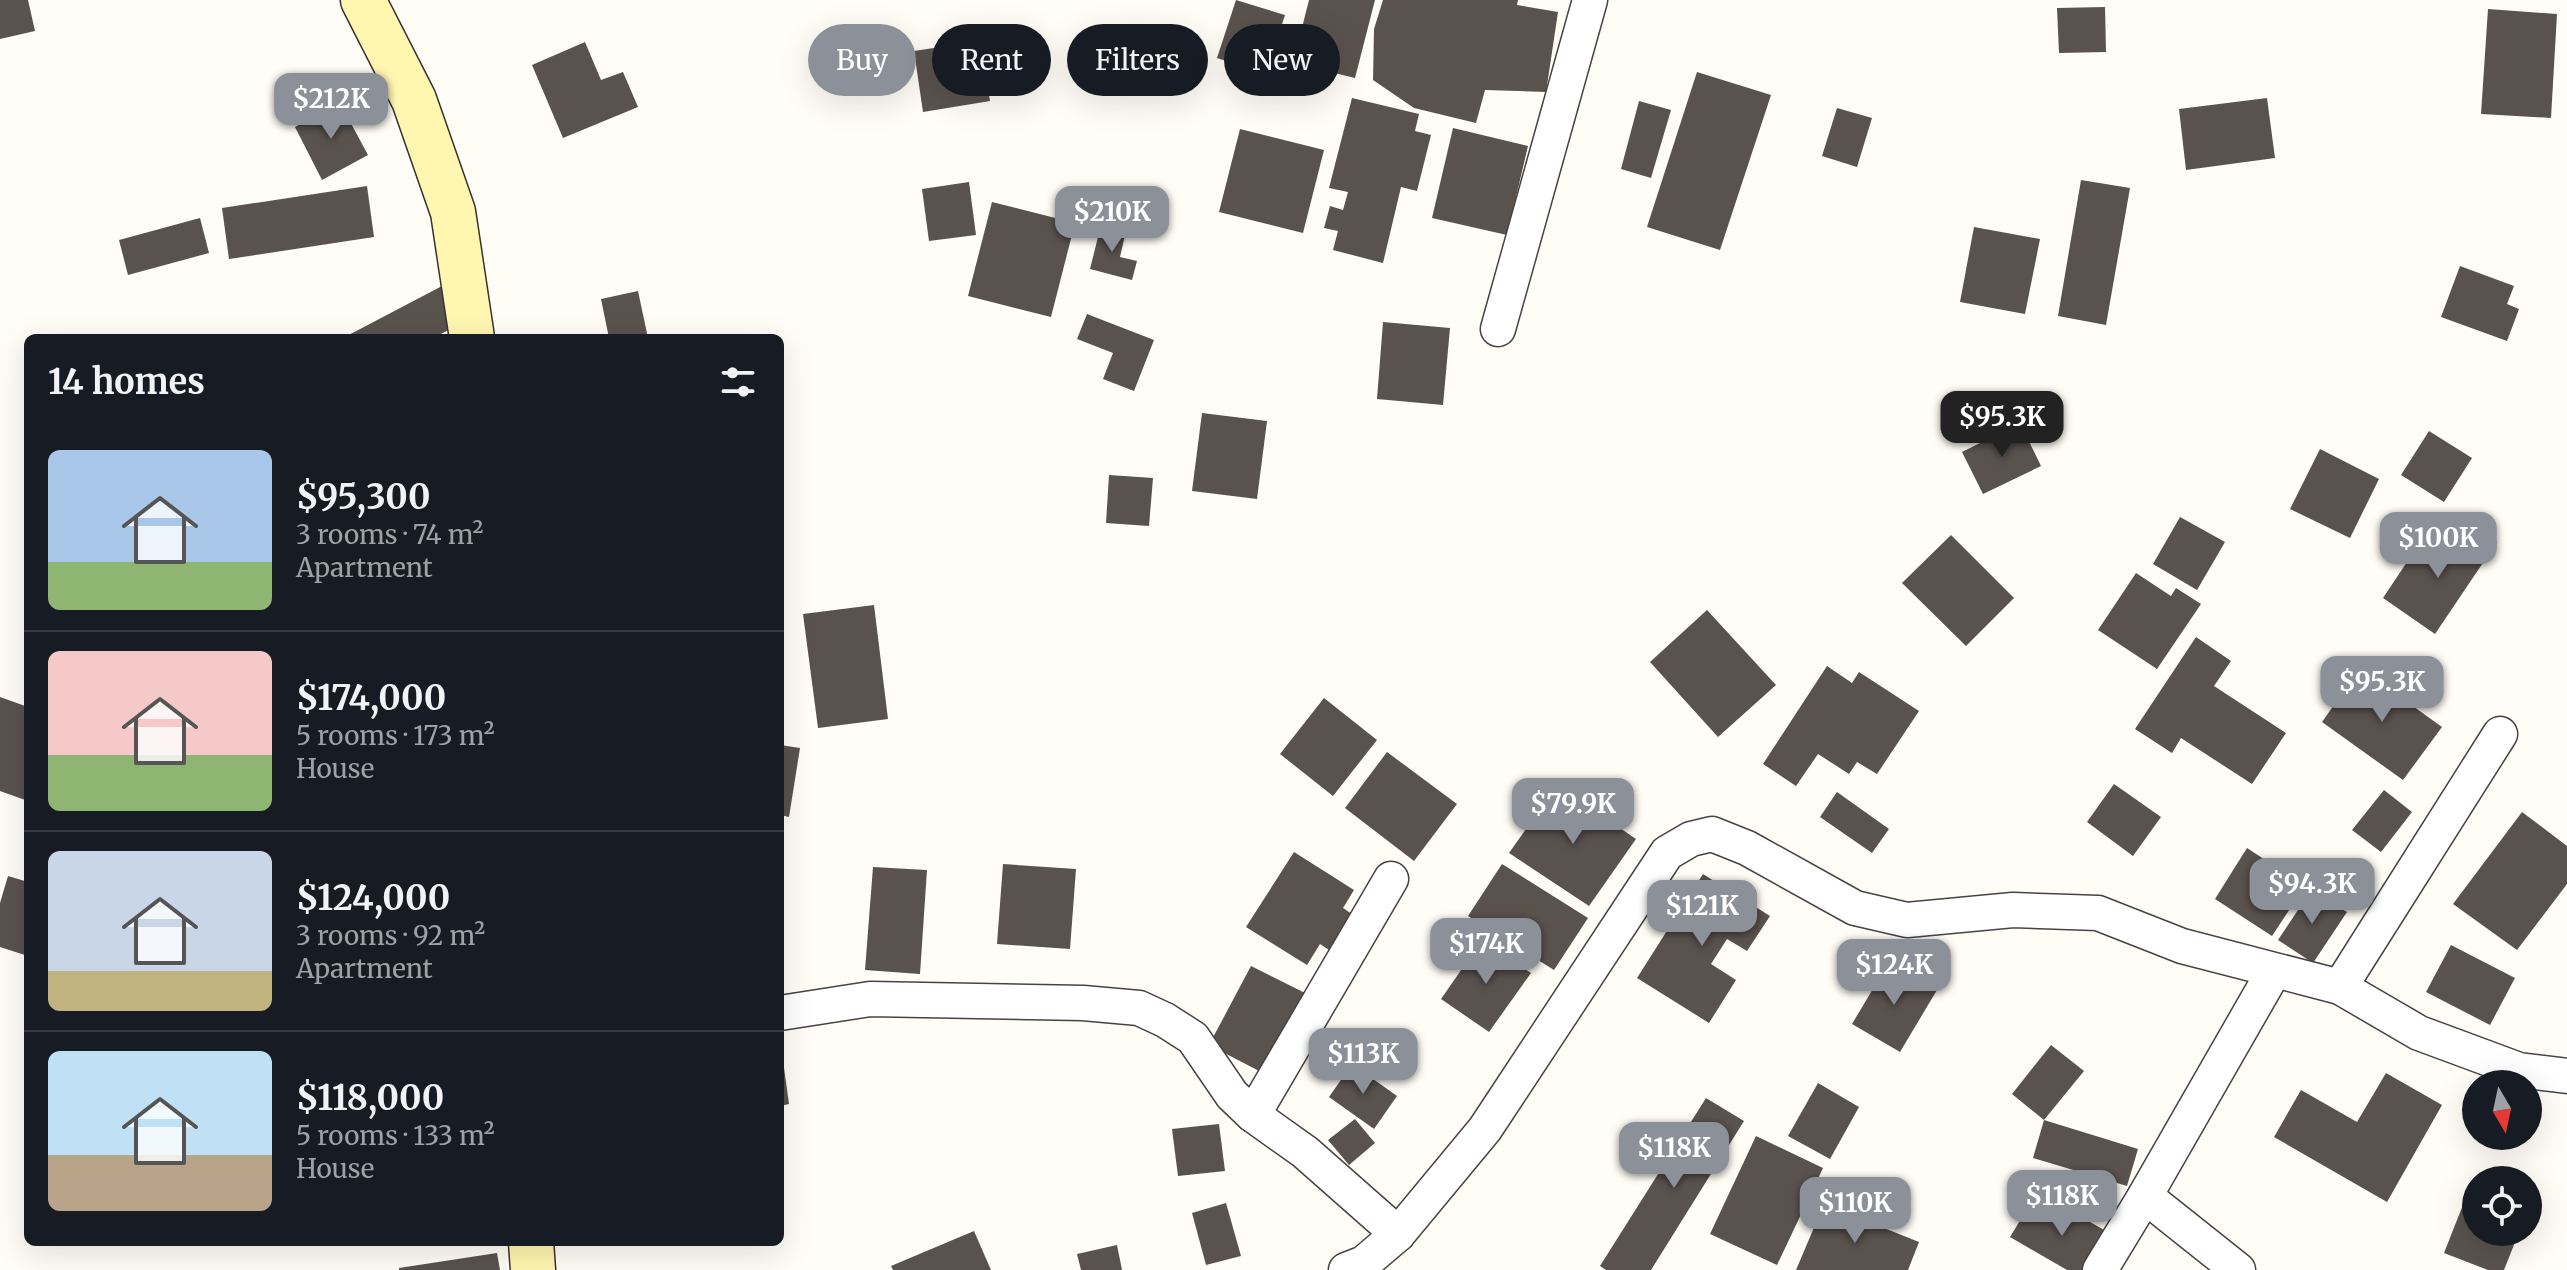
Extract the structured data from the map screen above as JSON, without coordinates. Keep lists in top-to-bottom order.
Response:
{
  "north": "bottom",
  "page": {
    "chip": [
      "Buy",
      "Rent",
      "Filters",
      "New"
    ],
    "price": [
      "$212K",
      "$210K",
      "$95.3K",
      "$100K",
      "$95.3K",
      "$79.9K",
      "$94.3K",
      "$121K",
      "$174K",
      "$124K",
      "$113K",
      "$118K",
      "$118K",
      "$110K"
    ],
    "heading": "14 homes",
    "list": [
      {
        "name": "$95,300",
        "note": "3 rooms · 74 m² · Apartment"
      },
      {
        "name": "$174,000",
        "note": "5 rooms · 173 m² · House"
      },
      {
        "name": "$124,000",
        "note": "3 rooms · 92 m² · Apartment"
      },
      {
        "name": "$118,000",
        "note": "5 rooms · 133 m² · House"
      }
    ]
  }
}
